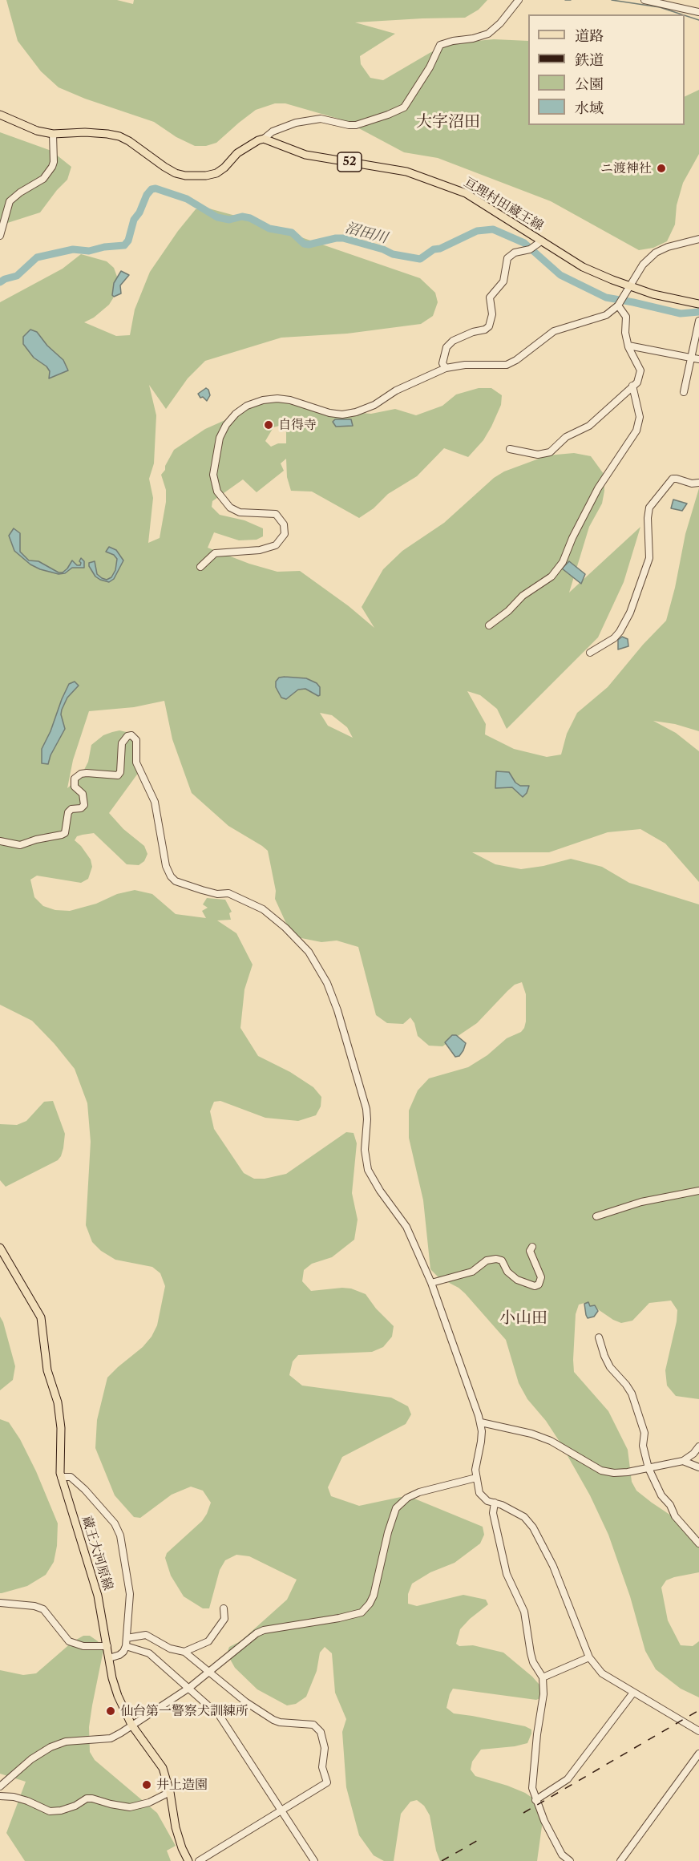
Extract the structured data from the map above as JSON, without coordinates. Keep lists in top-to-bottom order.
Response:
{
  "streets": {
    "main road": ["52", "亘理村田蔵王線", "蔵王大河原線"]
  },
  "districts": ["大字沼田", "小山田"],
  "water": ["沼田川"],
  "places": [
    "ニ渡神社",
    "自得寺",
    "仙台第一警察犬訓練所",
    "井上造園"
  ],
  "legend": [
    "道路",
    "鉄道",
    "公園",
    "水域"
  ]
}
